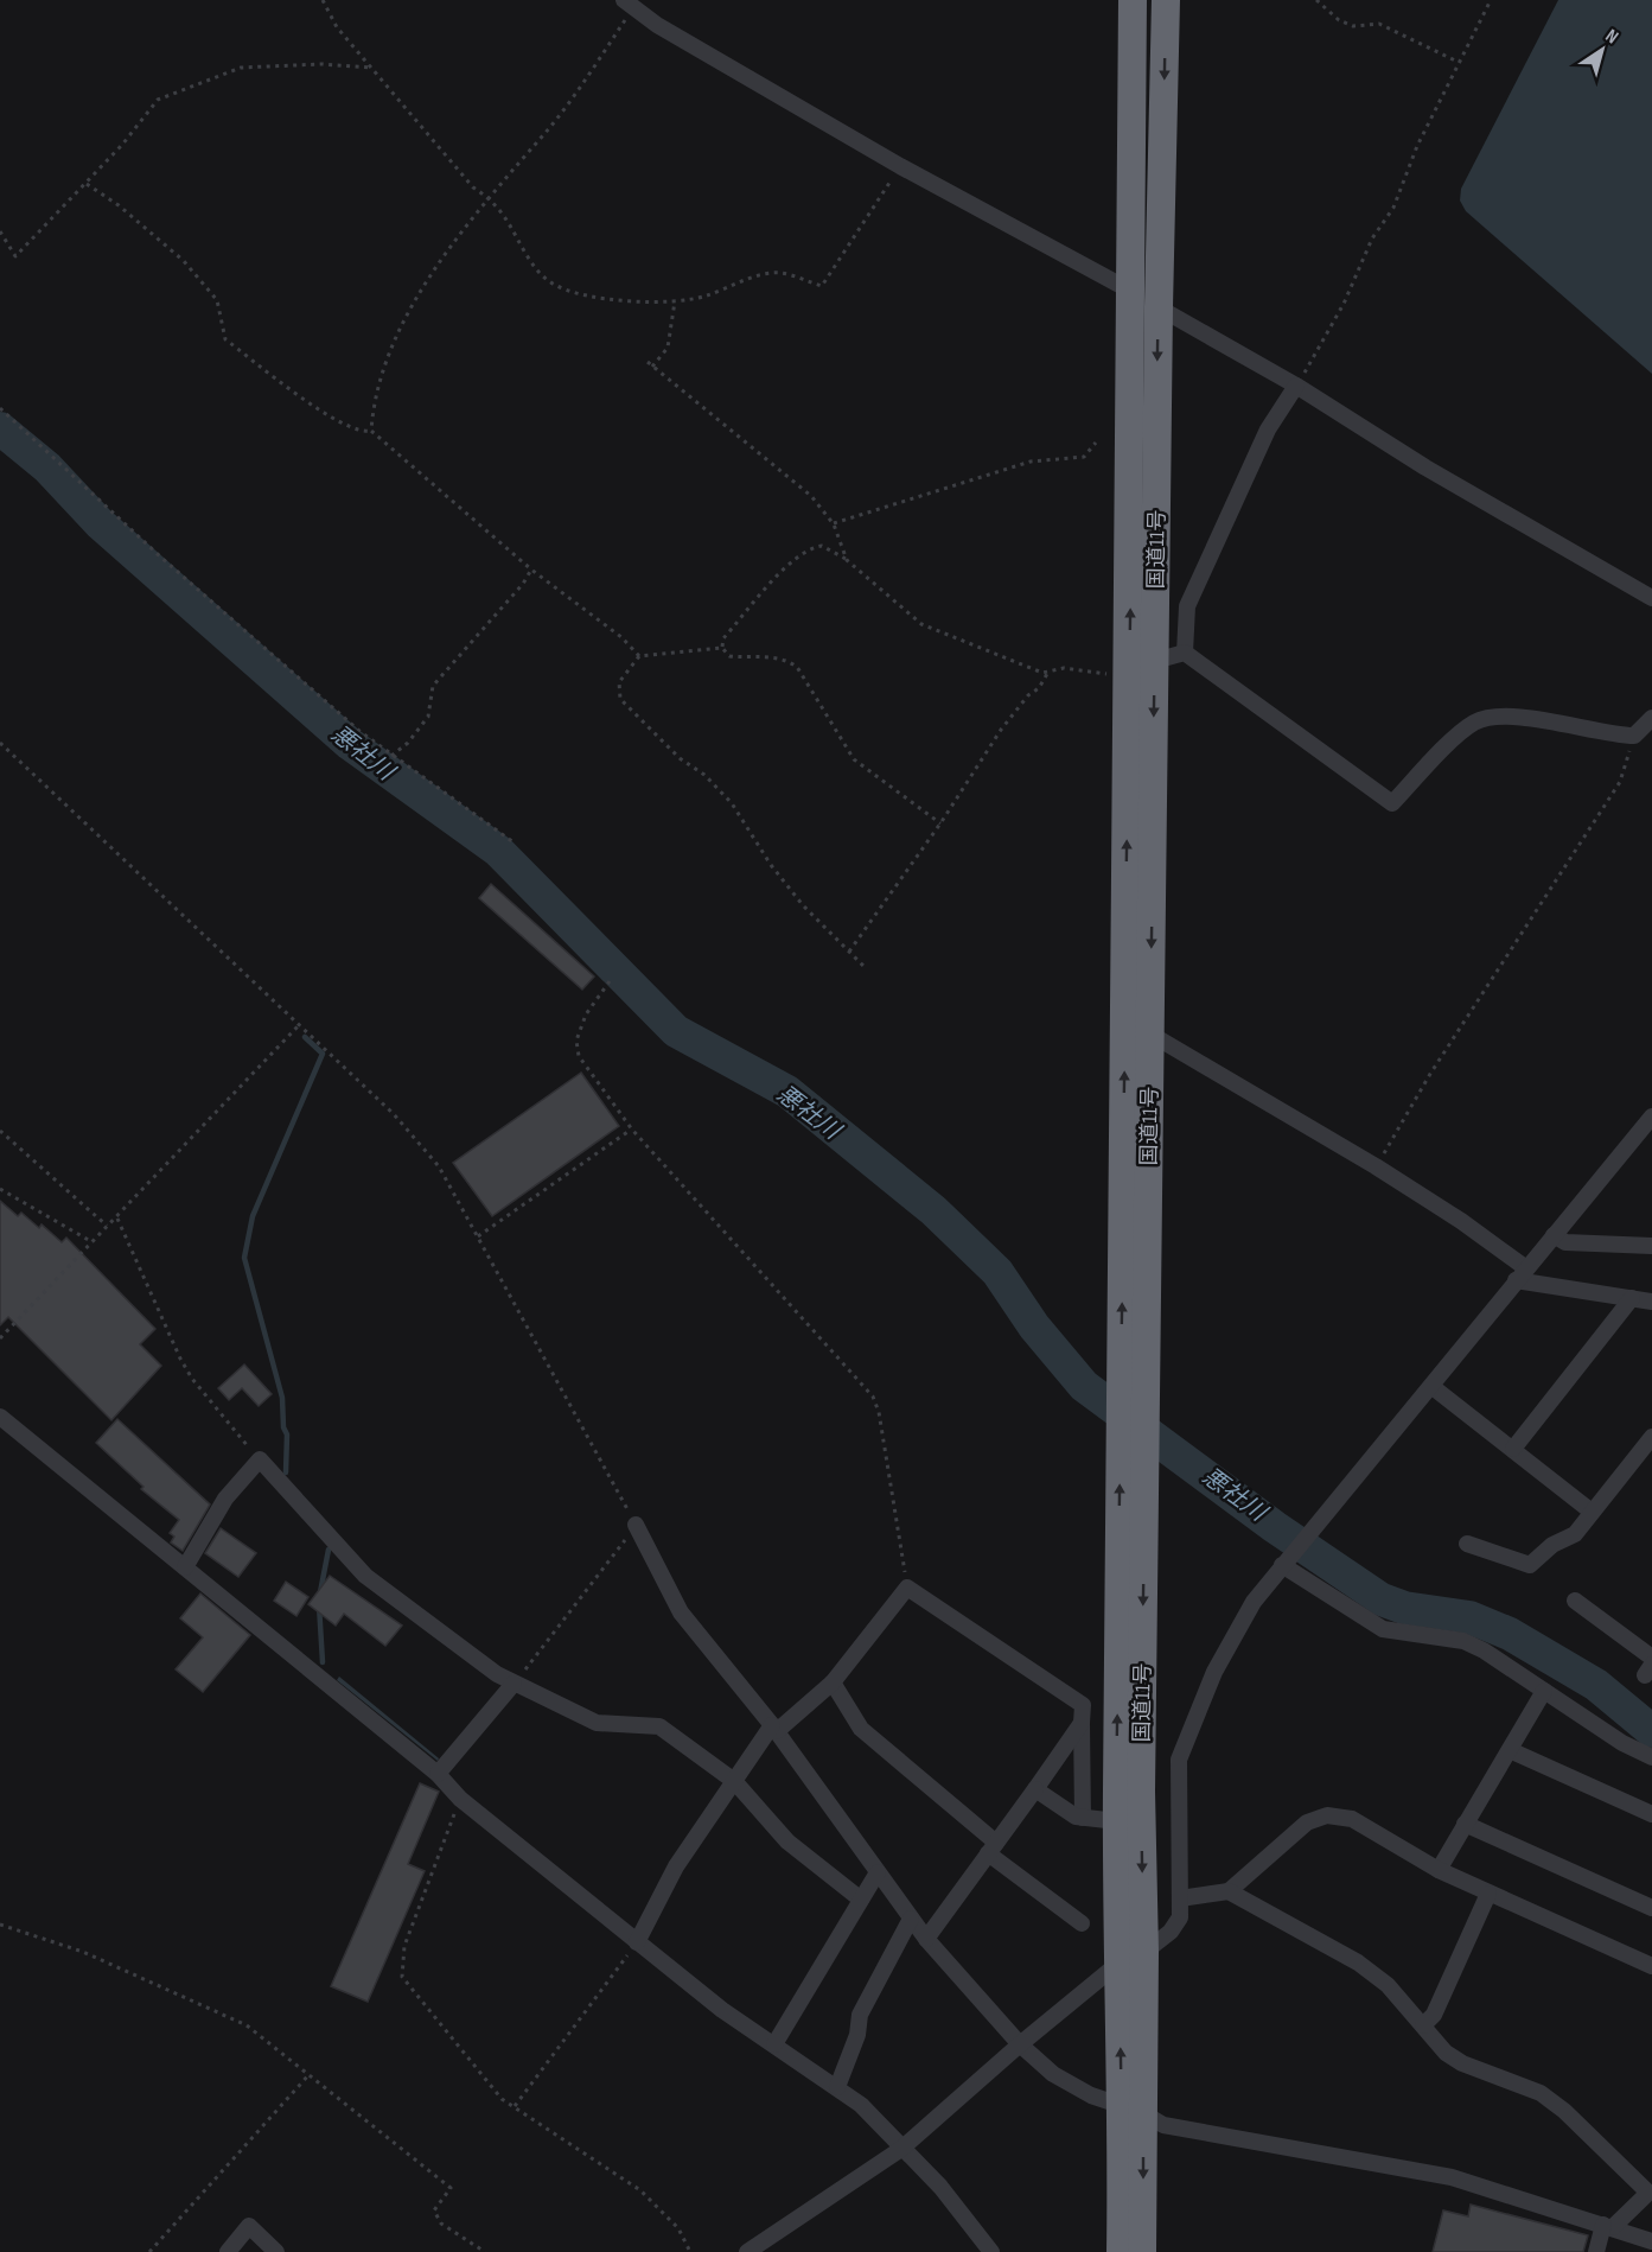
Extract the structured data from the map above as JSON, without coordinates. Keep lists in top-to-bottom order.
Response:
{
  "streets": {
    "highway": ["国道11号"]
  },
  "water": ["悪社川"],
  "north": "top right"
}
